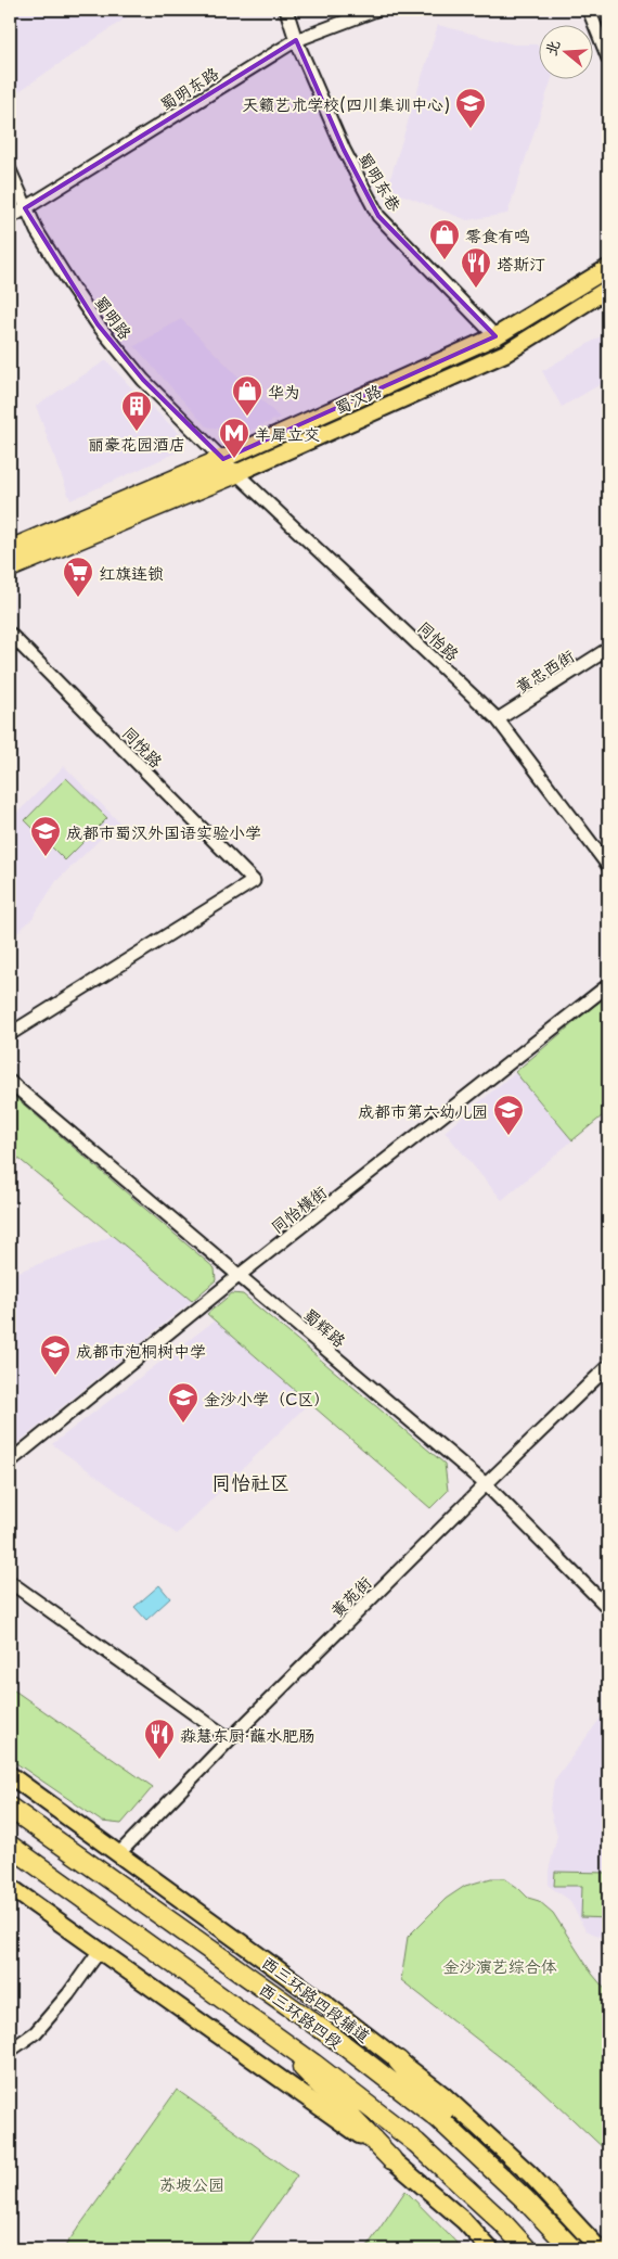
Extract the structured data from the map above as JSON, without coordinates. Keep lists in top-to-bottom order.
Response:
{
  "streets": {
    "highway": ["蜀汉路", "西三环路四段"],
    "main road": ["西三环路四段辅道"],
    "street": [
      "蜀明东路",
      "蜀明东巷",
      "蜀明路",
      "同怡路",
      "黄忠西街",
      "同悦路",
      "同怡横街",
      "蜀辉路",
      "黄苑街"
    ]
  },
  "crossings": [
    ["蜀明东路", "蜀明东巷"],
    ["蜀明东路", "蜀明路"],
    ["蜀明东巷", "蜀汉路"],
    ["蜀明路", "蜀汉路"],
    ["蜀明路", "同怡路"],
    ["蜀汉路", "同怡路"],
    ["同怡路", "黄忠西街"],
    ["同怡横街", "蜀辉路"],
    ["蜀辉路", "黄苑街"],
    ["黄苑街", "西三环路四段辅道"]
  ],
  "districts": ["同怡社区"],
  "parks": ["金沙演艺综合体", "苏坡公园"],
  "places": {
    "school or university": [
      "天籁艺术学校(四川集训中心)",
      "成都市蜀汉外国语实验小学",
      "成都市第六幼儿园",
      "成都市泡桐树中学",
      "金沙小学（C区）"
    ],
    "shop": ["零食有鸣", "华为"],
    "restaurant": ["塔斯汀", "淼慧东厨·蘸水肥肠"],
    "building": ["丽豪花园酒店"],
    "metro station": ["羊犀立交"],
    "supermarket": ["红旗连锁"]
  },
  "north": "left"
}
